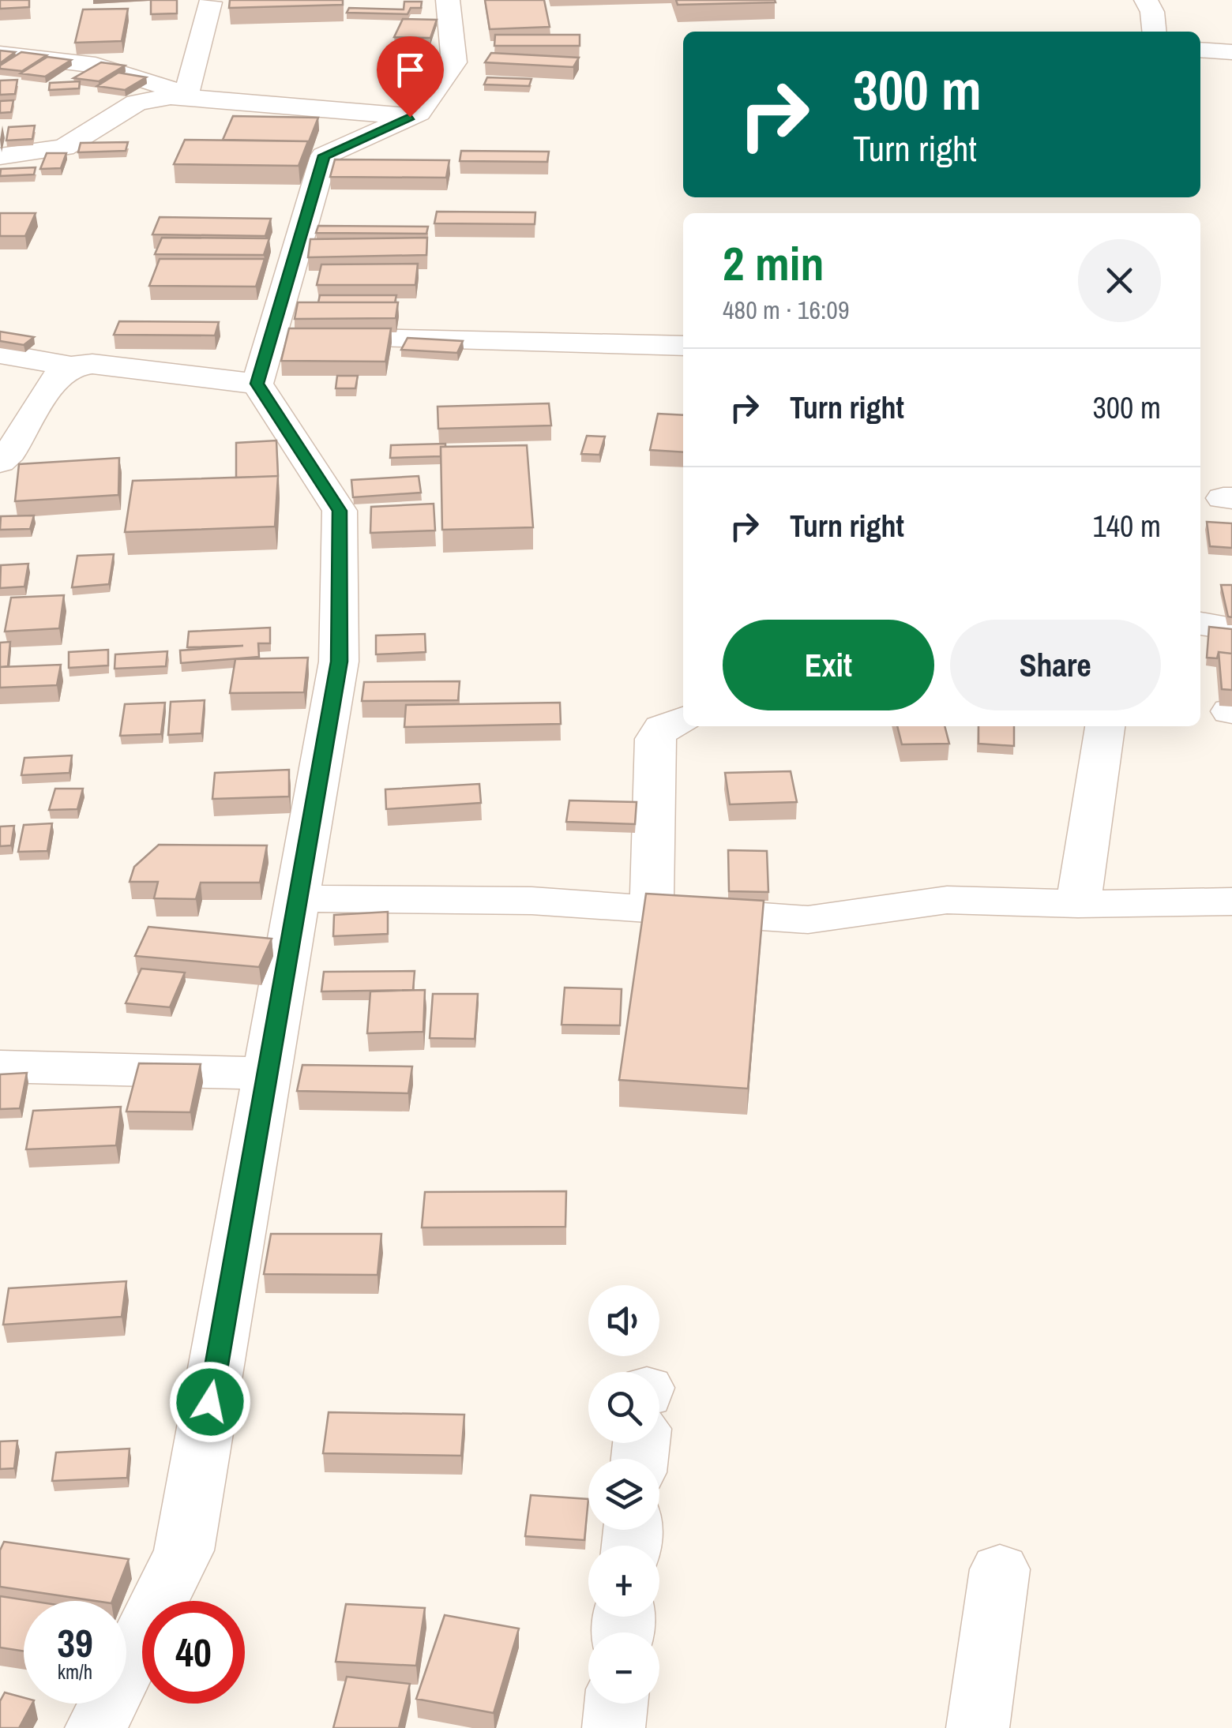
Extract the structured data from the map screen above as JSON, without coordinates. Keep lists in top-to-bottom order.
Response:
{
  "page": {
    "turn": ["300 m", "Turn right"],
    "heading": ["2 min", "480 m · 16:09"],
    "list": [
      {
        "name": "Turn right",
        "value": "300 m"
      },
      {
        "name": "Turn right",
        "value": "140 m"
      }
    ],
    "buttons": ["Exit", "Share"],
    "map_buttons": ["+", "−"],
    "speed": "39 km/h",
    "limit": "40"
  }
}
